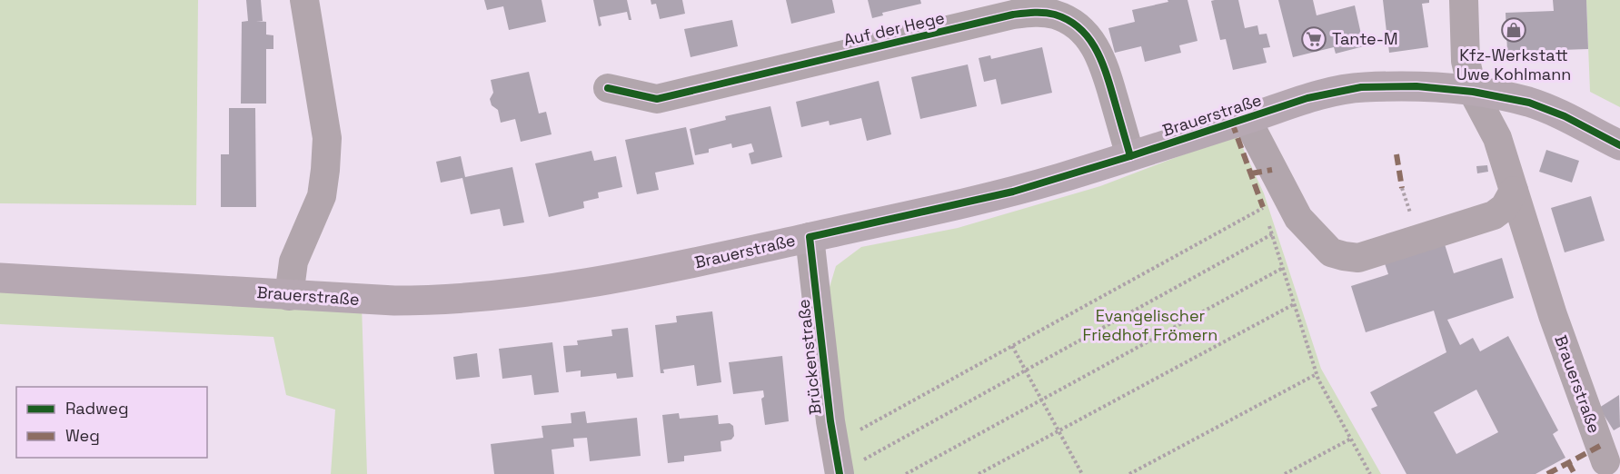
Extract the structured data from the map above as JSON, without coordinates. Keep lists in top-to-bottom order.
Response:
{
  "streets": {
    "main road": ["Brauerstraße"],
    "street": ["Auf der Hege", "Brückenstraße"]
  },
  "crossings": [
    ["Auf der Hege", "Brauerstraße"],
    ["Brauerstraße", "Brückenstraße"]
  ],
  "parks": ["Evangelischer Friedhof Frömern"],
  "places": {
    "shop": ["Kfz-Werkstatt Uwe Kohlmann"],
    "supermarket": ["Tante-M"]
  },
  "legend": ["Radweg", "Weg"]
}
